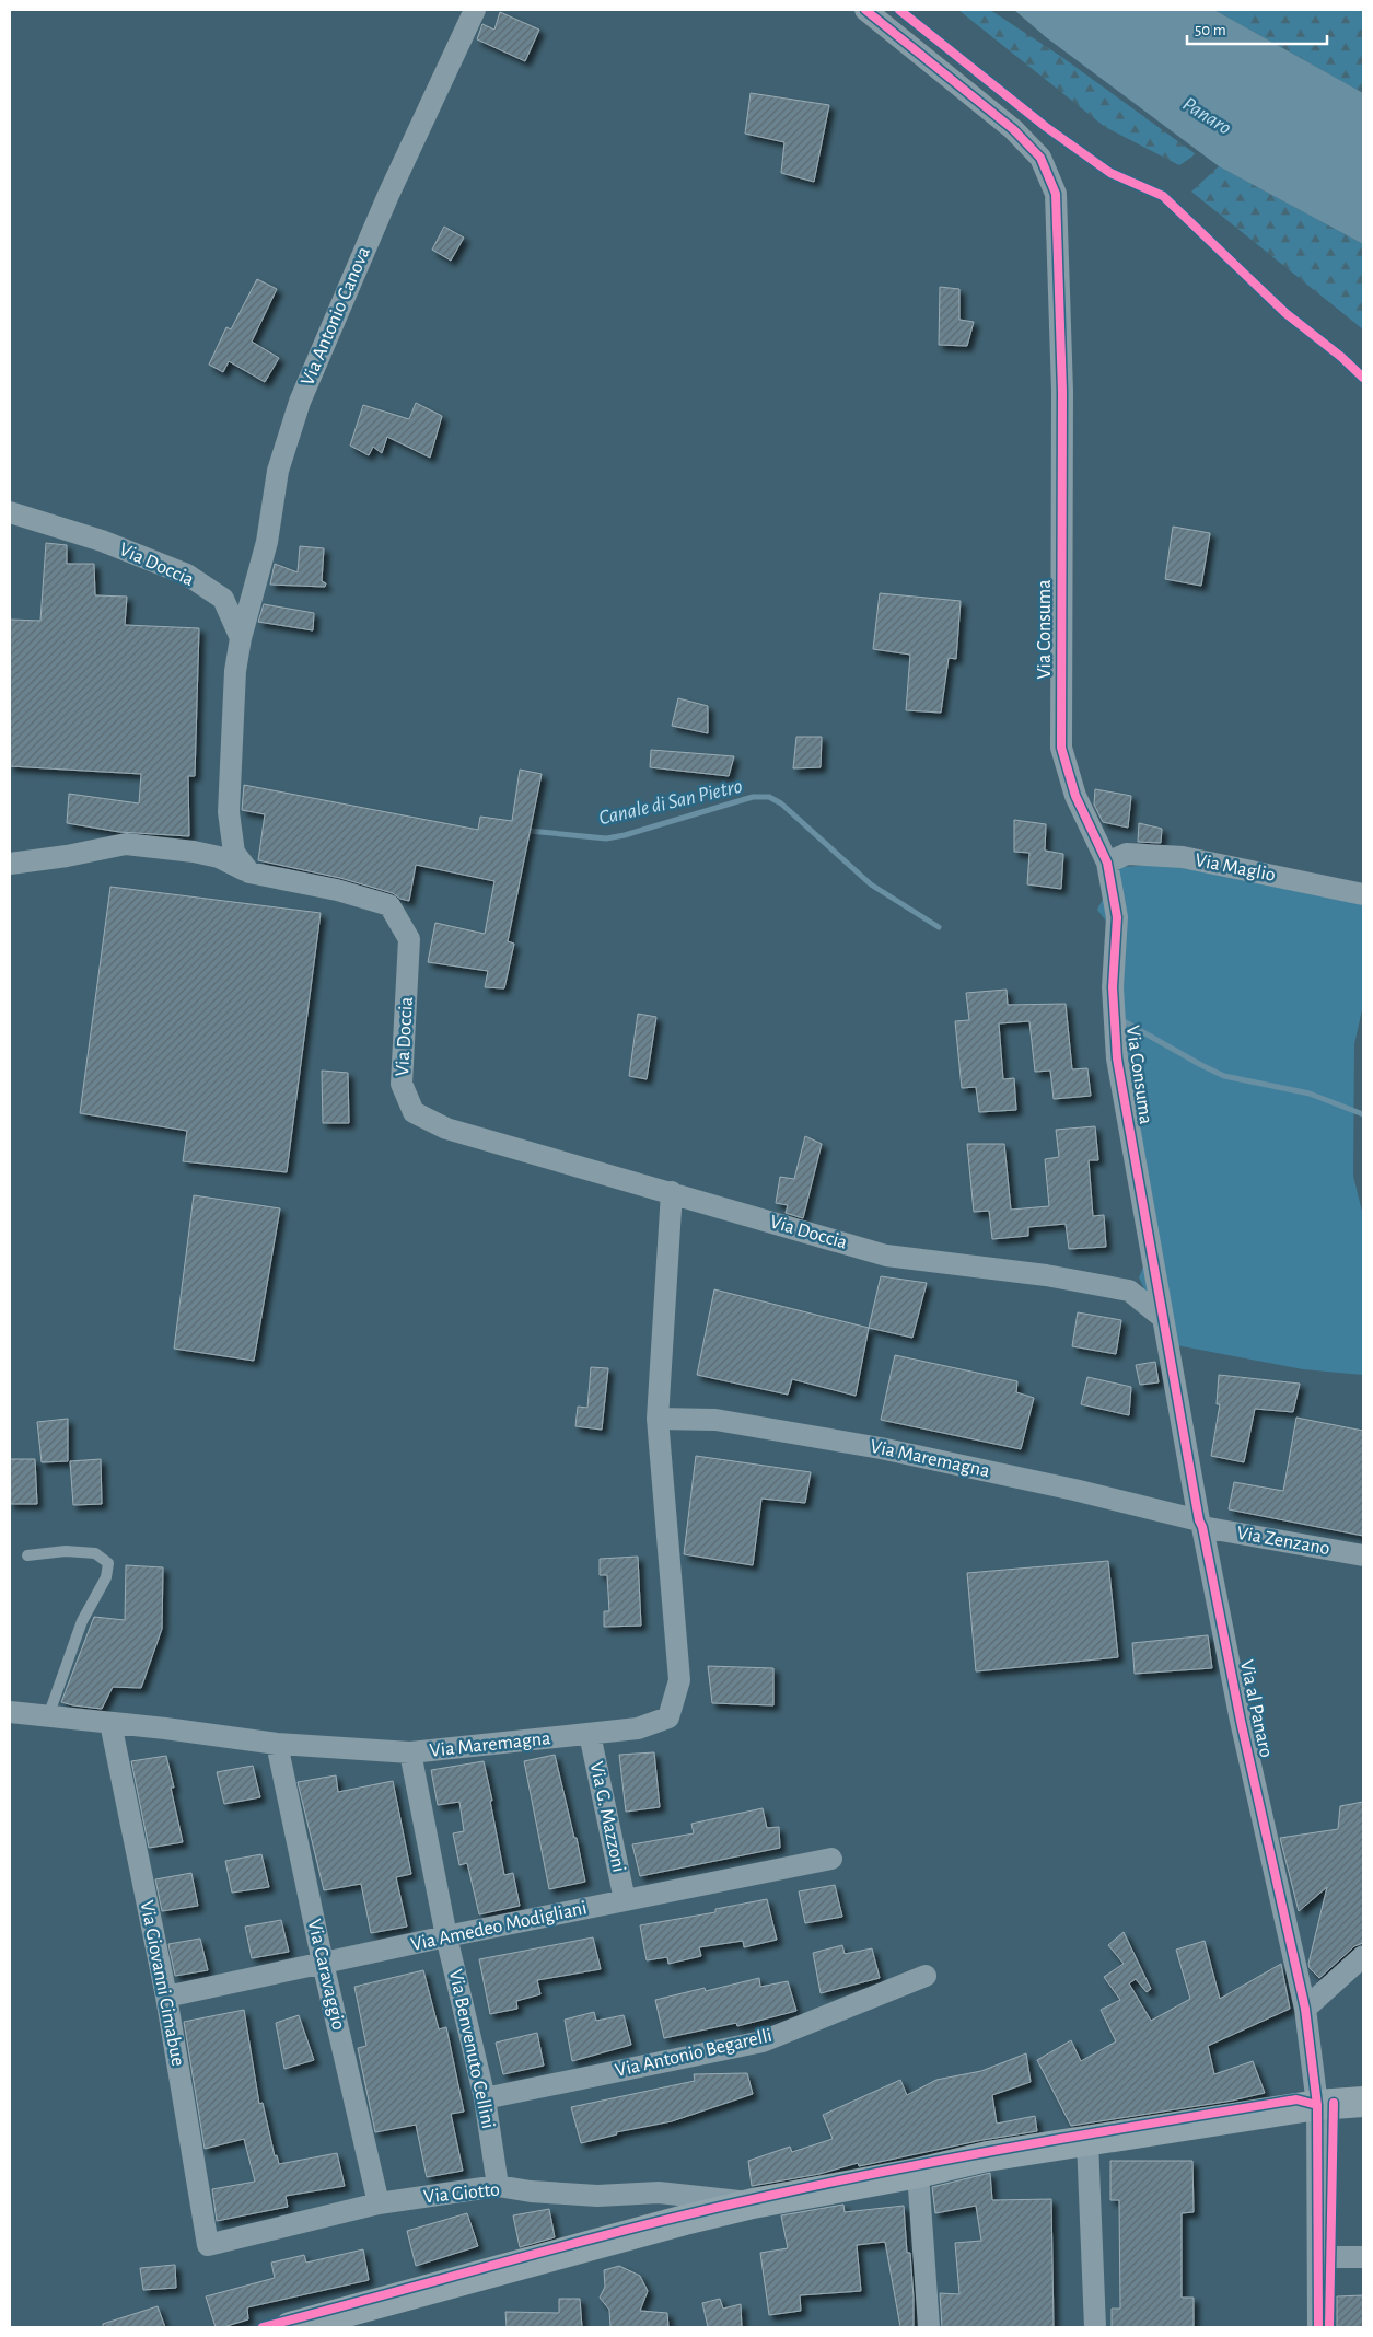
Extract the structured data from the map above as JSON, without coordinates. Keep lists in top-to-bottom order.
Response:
{
  "streets": {
    "street": [
      "Via Antonio Canova",
      "Via Doccia",
      "Via Consuma",
      "Via Maglio",
      "Via Maremagna",
      "Via Zenzano",
      "Via al Panaro",
      "Via G. Mazzoni",
      "Via Amedeo Modigliani",
      "Via Caravaggio",
      "Via Giovanni Cimabue",
      "Via Benvenuto Cellini",
      "Via Antonio Begarelli",
      "Via Giotto"
    ]
  },
  "crossings": [
    ["Via Antonio Canova", "Via Doccia"],
    ["Via Doccia", "Via Consuma"],
    ["Via Doccia", "Via Maremagna"],
    ["Via Doccia", "Via al Panaro"],
    ["Via Consuma", "Via Maglio"],
    ["Via Consuma", "Via al Panaro"],
    ["Via Maremagna", "Via Zenzano"],
    ["Via Maremagna", "Via al Panaro"],
    ["Via Maremagna", "Via G. Mazzoni"],
    ["Via Maremagna", "Via Caravaggio"],
    ["Via Maremagna", "Via Giovanni Cimabue"],
    ["Via Maremagna", "Via Benvenuto Cellini"],
    ["Via Zenzano", "Via al Panaro"],
    ["Via G. Mazzoni", "Via Amedeo Modigliani"],
    ["Via Amedeo Modigliani", "Via Caravaggio"],
    ["Via Amedeo Modigliani", "Via Giovanni Cimabue"],
    ["Via Amedeo Modigliani", "Via Benvenuto Cellini"],
    ["Via Caravaggio", "Via Giotto"],
    ["Via Giovanni Cimabue", "Via Giotto"],
    ["Via Benvenuto Cellini", "Via Antonio Begarelli"],
    ["Via Benvenuto Cellini", "Via Giotto"]
  ],
  "water": ["Panaro", "Canale di San Pietro"],
  "scale_bar": "50 m"
}
